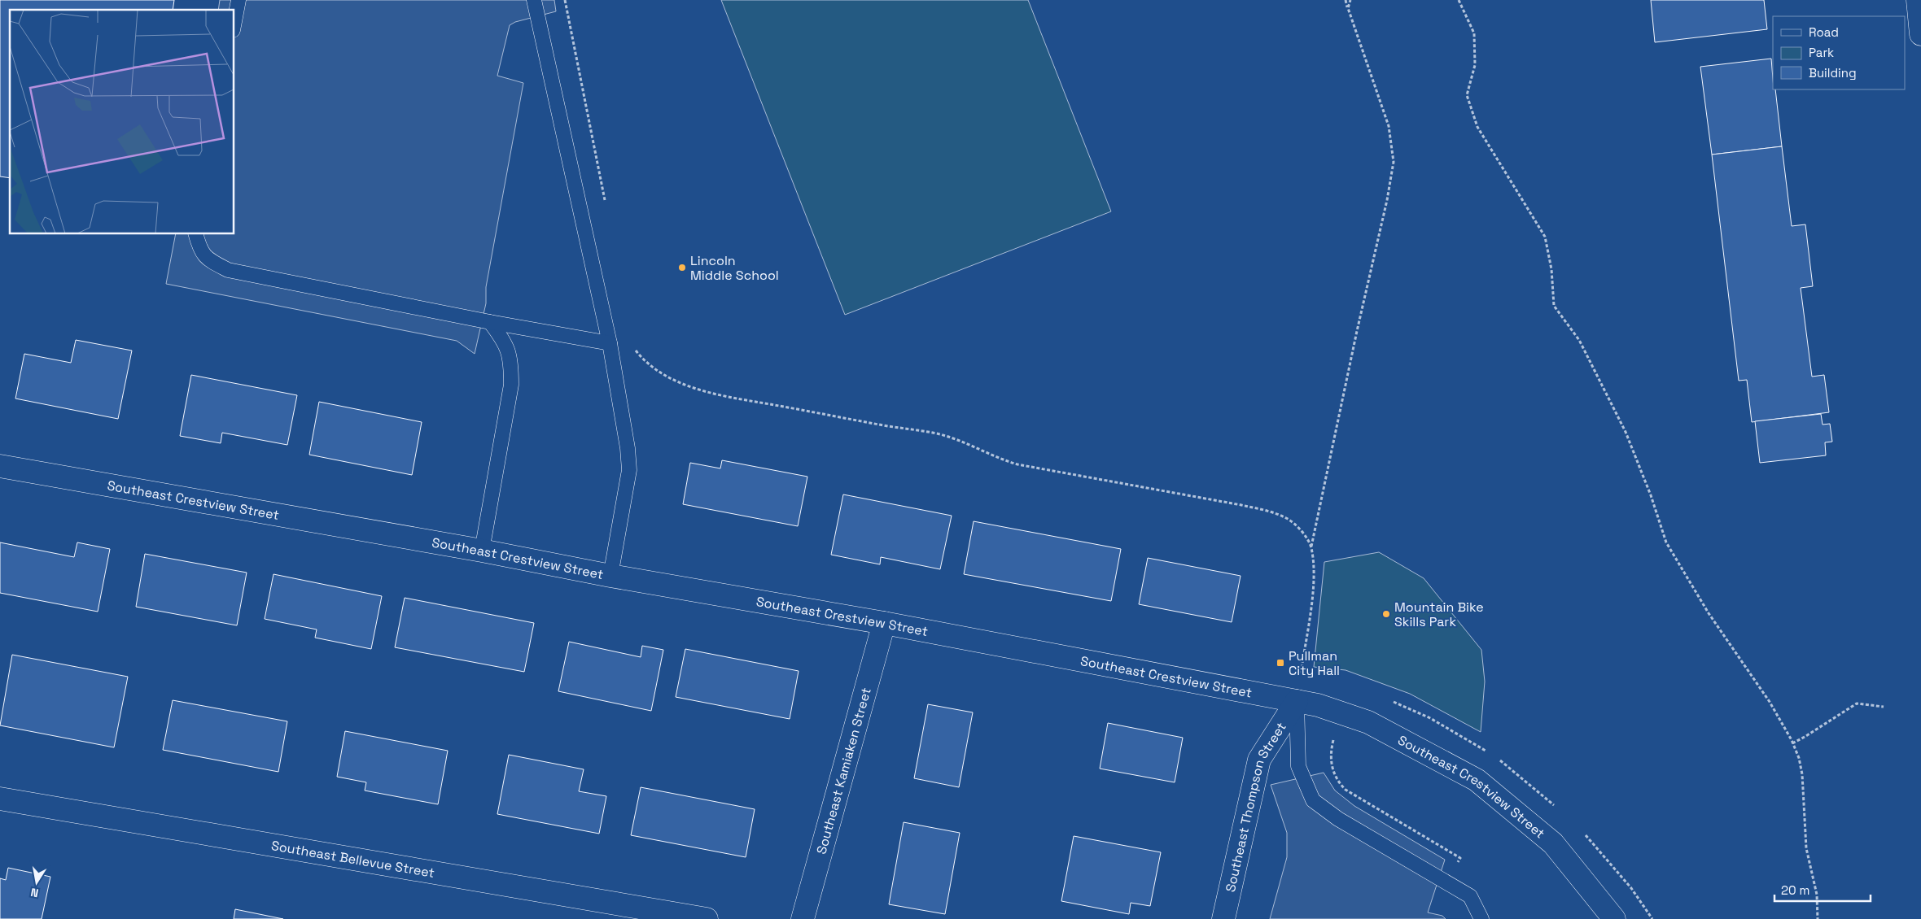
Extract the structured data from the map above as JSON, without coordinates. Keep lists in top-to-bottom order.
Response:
{
  "streets": {
    "street": [
      "Southeast Crestview Street",
      "Southeast Kamiaken Street",
      "Southeast Thompson Street",
      "Southeast Bellevue Street"
    ]
  },
  "crossings": [
    ["Southeast Crestview Street", "Southeast Kamiaken Street"],
    ["Southeast Crestview Street", "Southeast Thompson Street"]
  ],
  "places": {
    "other": ["Lincoln Middle School", "Mountain Bike Skills Park"],
    "transit": ["Pullman City Hall"]
  },
  "legend": ["Road", "Park", "Building"],
  "scale_bar": "20 m",
  "north": "bottom"
}
